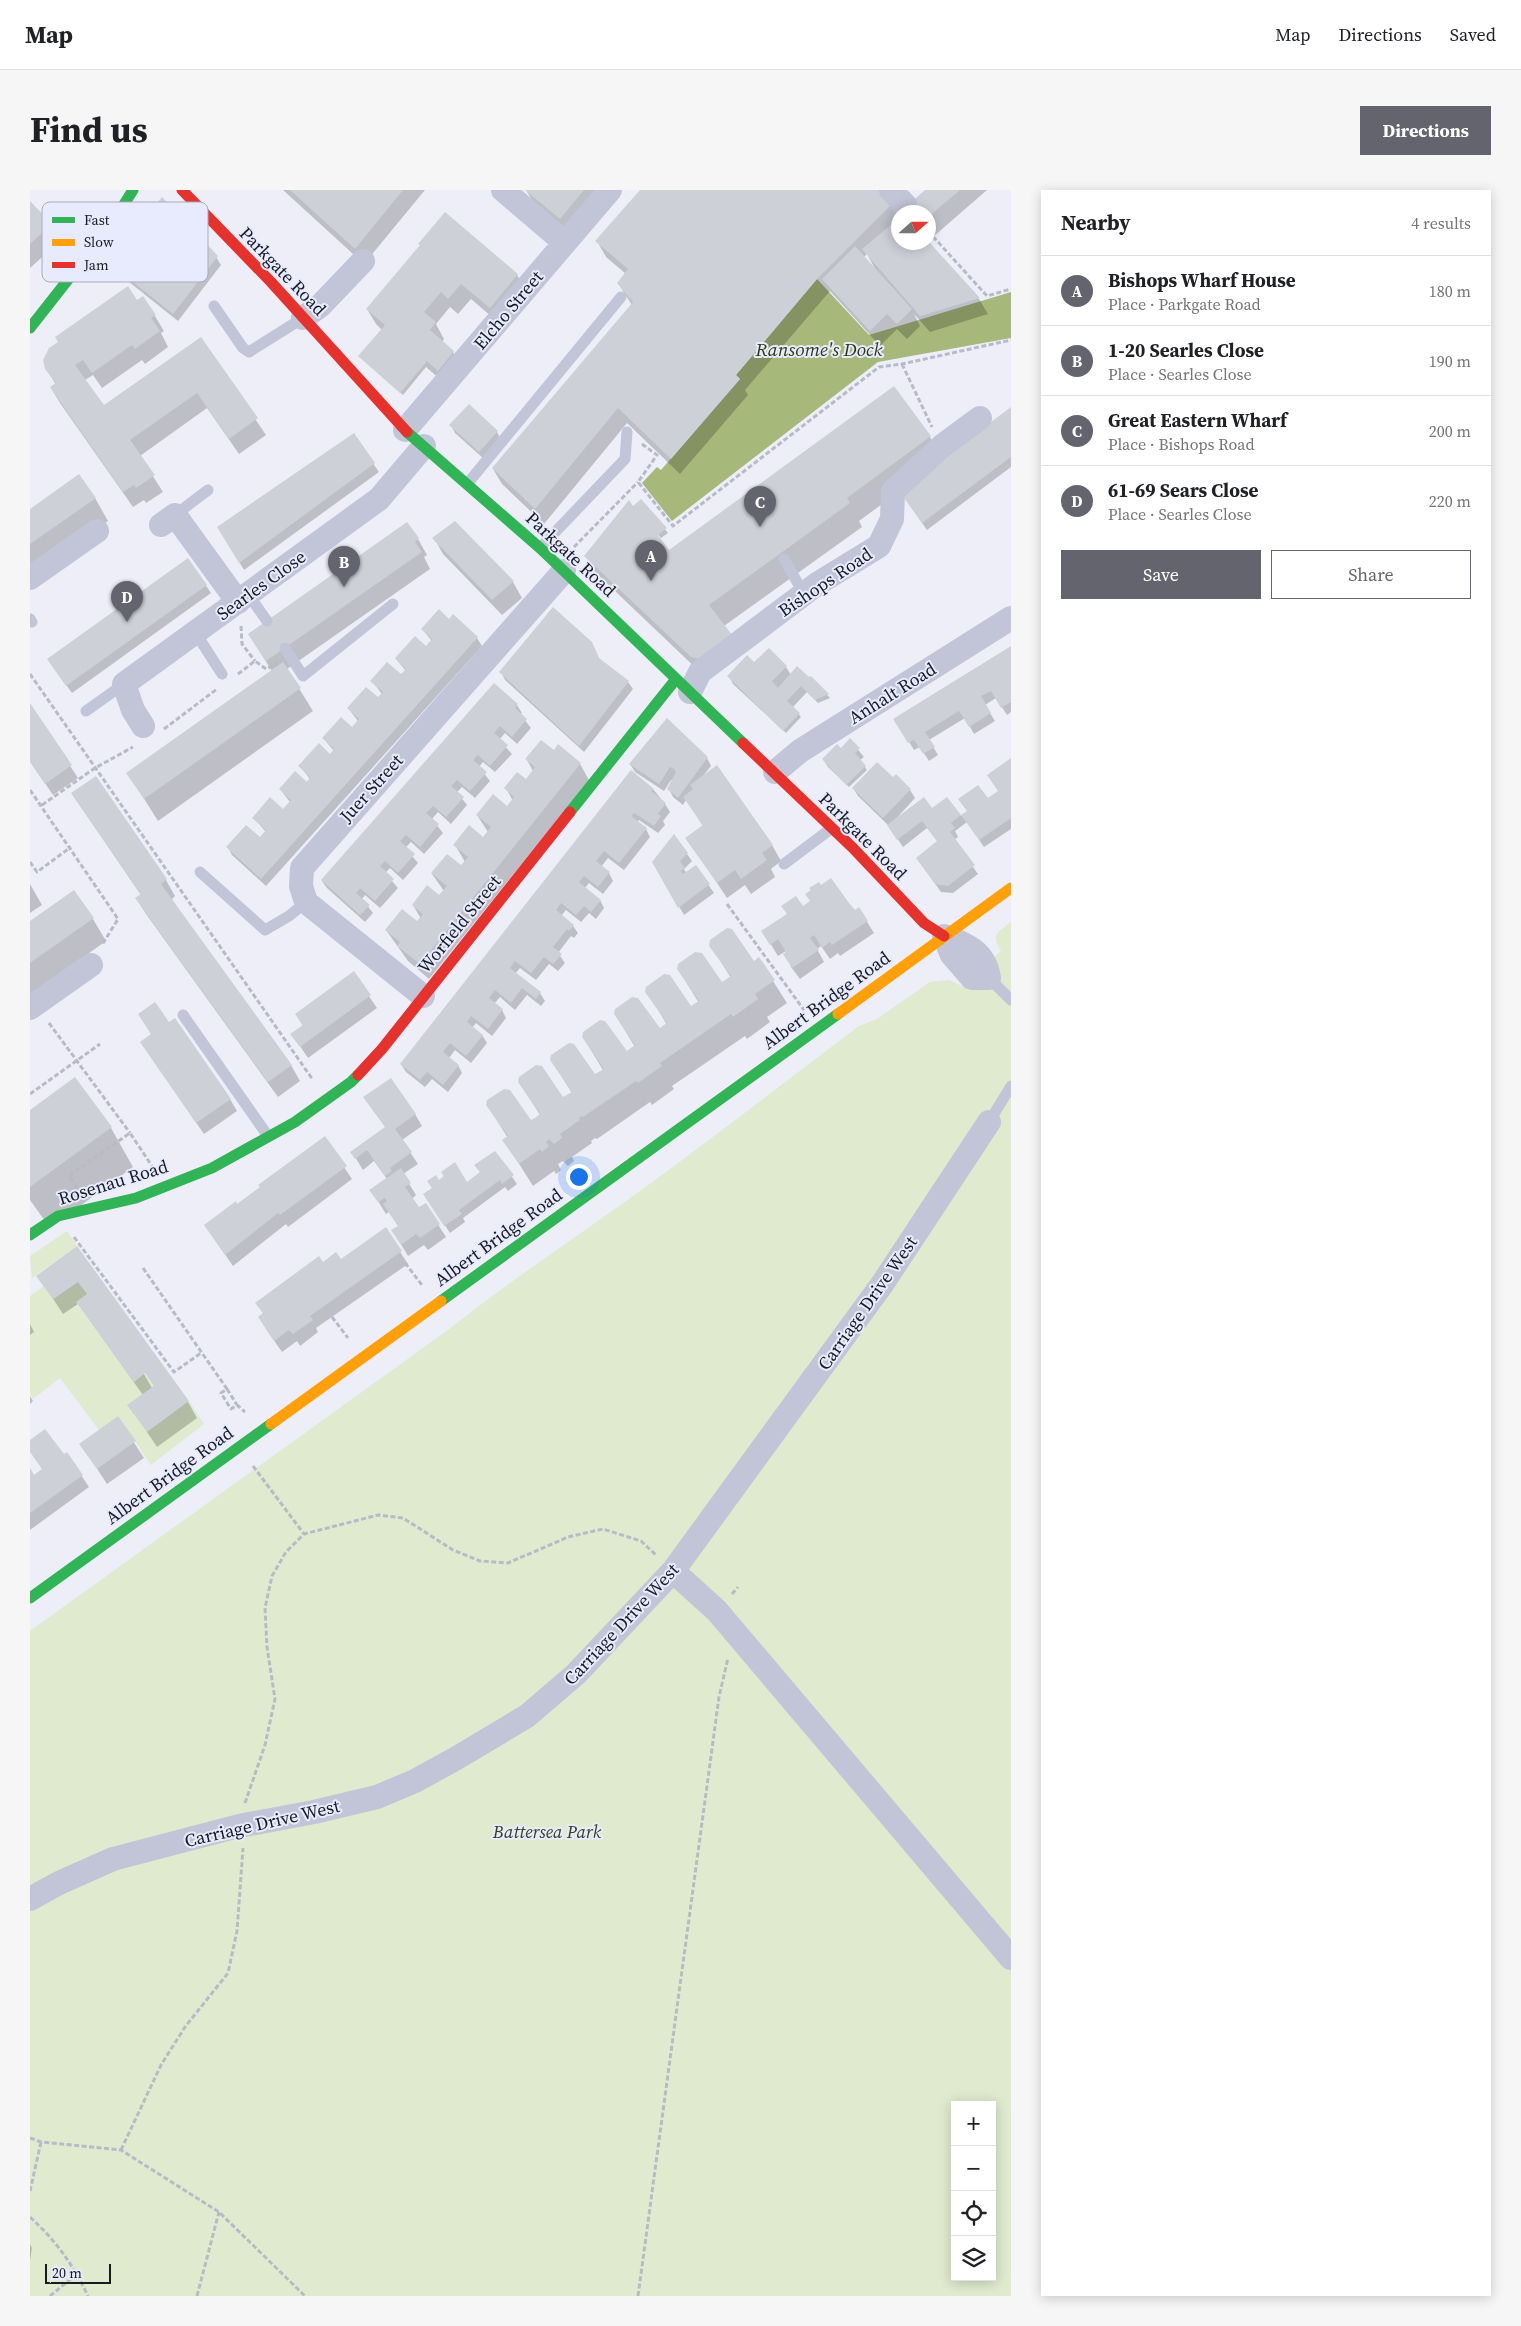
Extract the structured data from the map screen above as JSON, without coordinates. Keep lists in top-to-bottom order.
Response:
{
  "streets": {
    "main road": [
      "Parkgate Road",
      "Worfield Street",
      "Albert Bridge Road",
      "Rosenau Road"
    ],
    "street": [
      "Elcho Street",
      "Bishops Road",
      "Searles Close",
      "Anhalt Road",
      "Juer Street",
      "Carriage Drive West"
    ]
  },
  "crossings": [
    ["Parkgate Road", "Elcho Street"],
    ["Parkgate Road", "Bishops Road"],
    ["Parkgate Road", "Searles Close"],
    ["Parkgate Road", "Anhalt Road"],
    ["Parkgate Road", "Juer Street"],
    ["Parkgate Road", "Worfield Street"],
    ["Parkgate Road", "Albert Bridge Road"],
    ["Bishops Road", "Worfield Street"],
    ["Worfield Street", "Rosenau Road"]
  ],
  "water": ["Ransome's Dock"],
  "parks": ["Battersea Park"],
  "legend": ["Fast", "Slow", "Jam"],
  "scale_bar": "20 m",
  "north": "right",
  "page": {
    "header": "Map",
    "nav": ["Map", "Directions", "Saved"],
    "title": "Find us",
    "buttons": [
      "Directions",
      ["Save", "Share"]
    ],
    "heading": ["Nearby", "4 results"],
    "list": [
      {
        "mark": "A",
        "name": "Bishops Wharf House",
        "note": "Place · Parkgate Road",
        "value": "180 m"
      },
      {
        "mark": "B",
        "name": "1-20 Searles Close",
        "note": "Place · Searles Close",
        "value": "190 m"
      },
      {
        "mark": "C",
        "name": "Great Eastern Wharf",
        "note": "Place · Bishops Road",
        "value": "200 m"
      },
      {
        "mark": "D",
        "name": "61-69 Sears Close",
        "note": "Place · Searles Close",
        "value": "220 m"
      }
    ],
    "pins": [
      "C",
      "A",
      "B",
      "D"
    ],
    "map_buttons": ["+", "−"],
    "scale": "20 m"
  }
}
